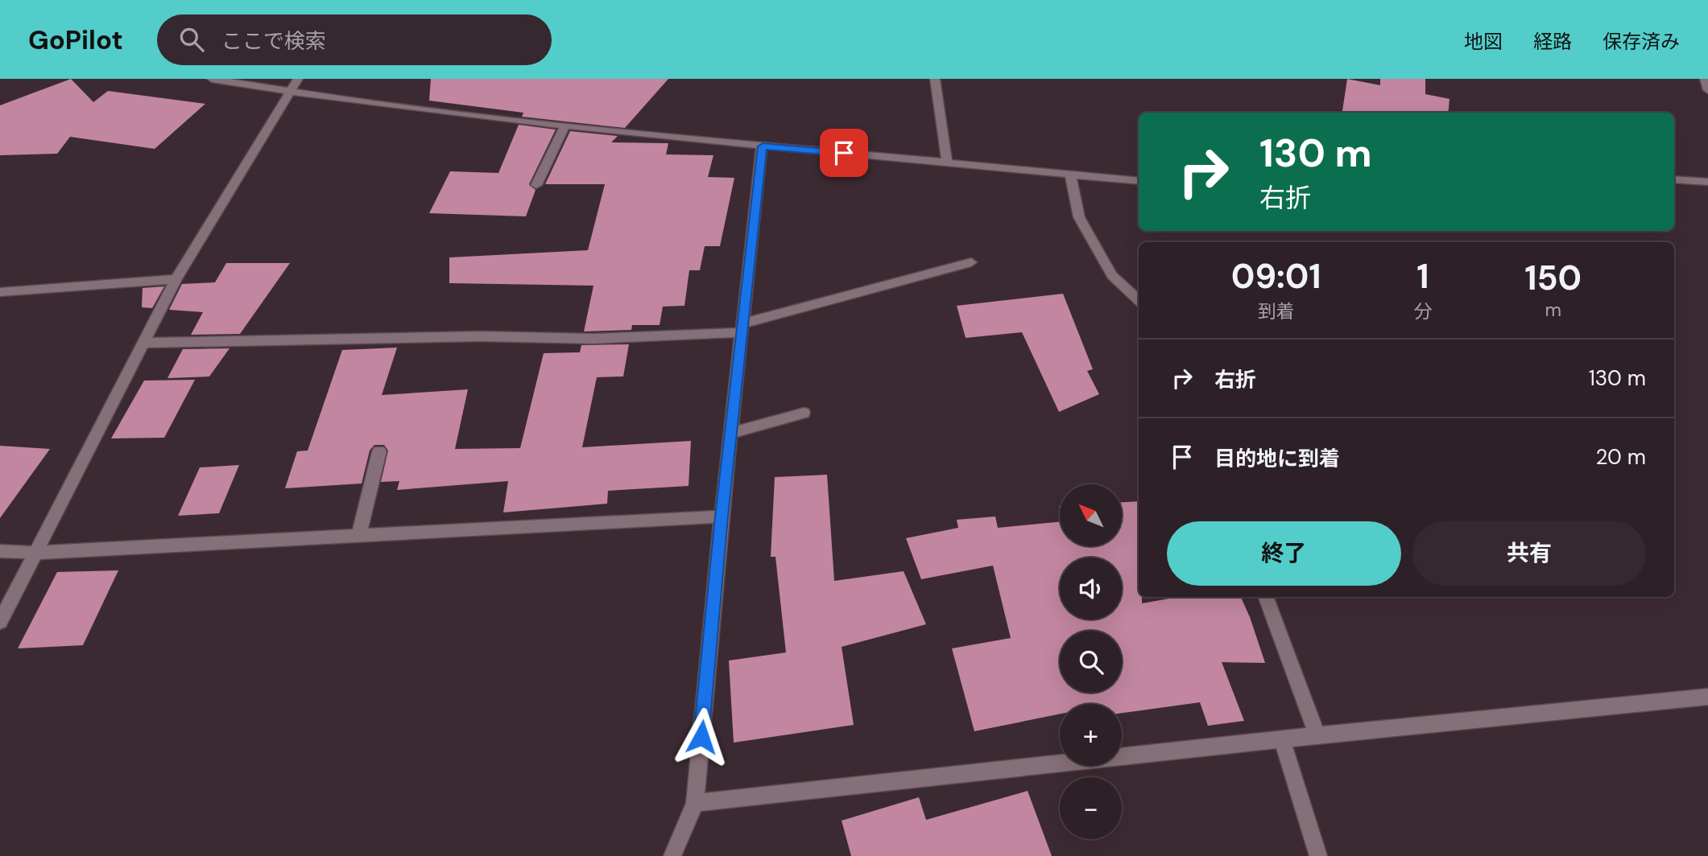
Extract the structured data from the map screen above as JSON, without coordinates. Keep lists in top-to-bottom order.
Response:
{
  "north": "top left",
  "page": {
    "header": "GoPilot",
    "search": "ここで検索",
    "nav": ["地図", "経路", "保存済み"],
    "turn": ["130 m", "右折"],
    "eta": [
      "09:01",
      "到着",
      "1",
      "分",
      "150",
      "m"
    ],
    "list": [
      {
        "name": "右折",
        "value": "130 m"
      },
      {
        "name": "目的地に到着",
        "value": "20 m"
      }
    ],
    "map_buttons": ["+", "−"],
    "buttons": ["終了", "共有"]
  }
}
